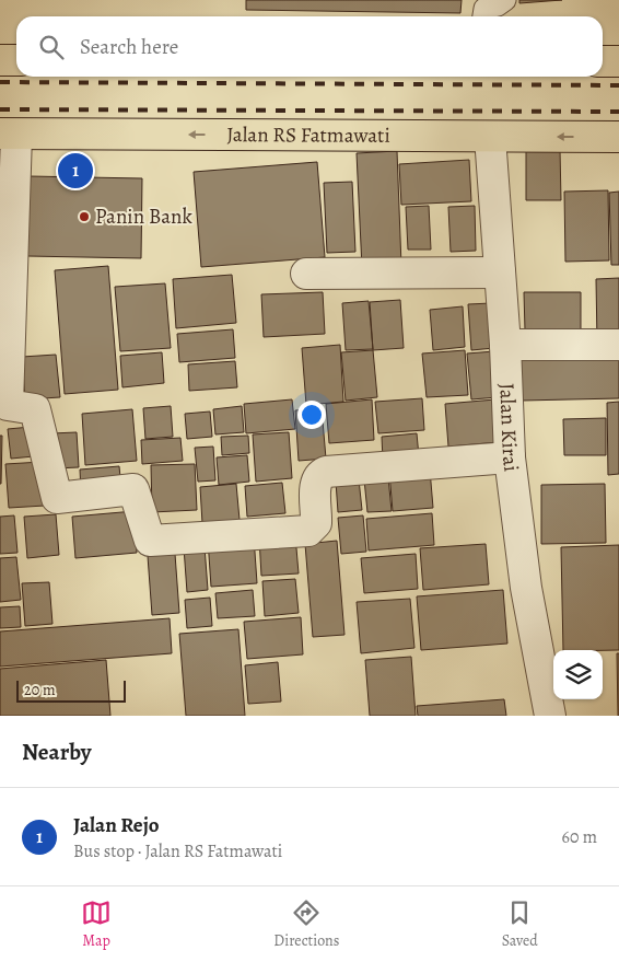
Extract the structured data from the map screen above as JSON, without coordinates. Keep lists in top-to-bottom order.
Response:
{
  "streets": {
    "main road": ["Jalan RS Fatmawati"],
    "street": ["Jalan Kirai"]
  },
  "crossings": [
    ["Jalan RS Fatmawati", "Jalan Kirai"]
  ],
  "one_way": ["Jalan RS Fatmawati"],
  "places": ["Panin Bank"],
  "scale_bar": "20 m",
  "page": {
    "search": "Search here",
    "pins": "1",
    "scale": "20 m",
    "heading": "Nearby",
    "list": [
      {
        "mark": "1",
        "name": "Jalan Rejo",
        "note": "Bus stop · Jalan RS Fatmawati",
        "value": "60 m"
      }
    ],
    "nav": ["Map", "Directions", "Saved"]
  }
}
